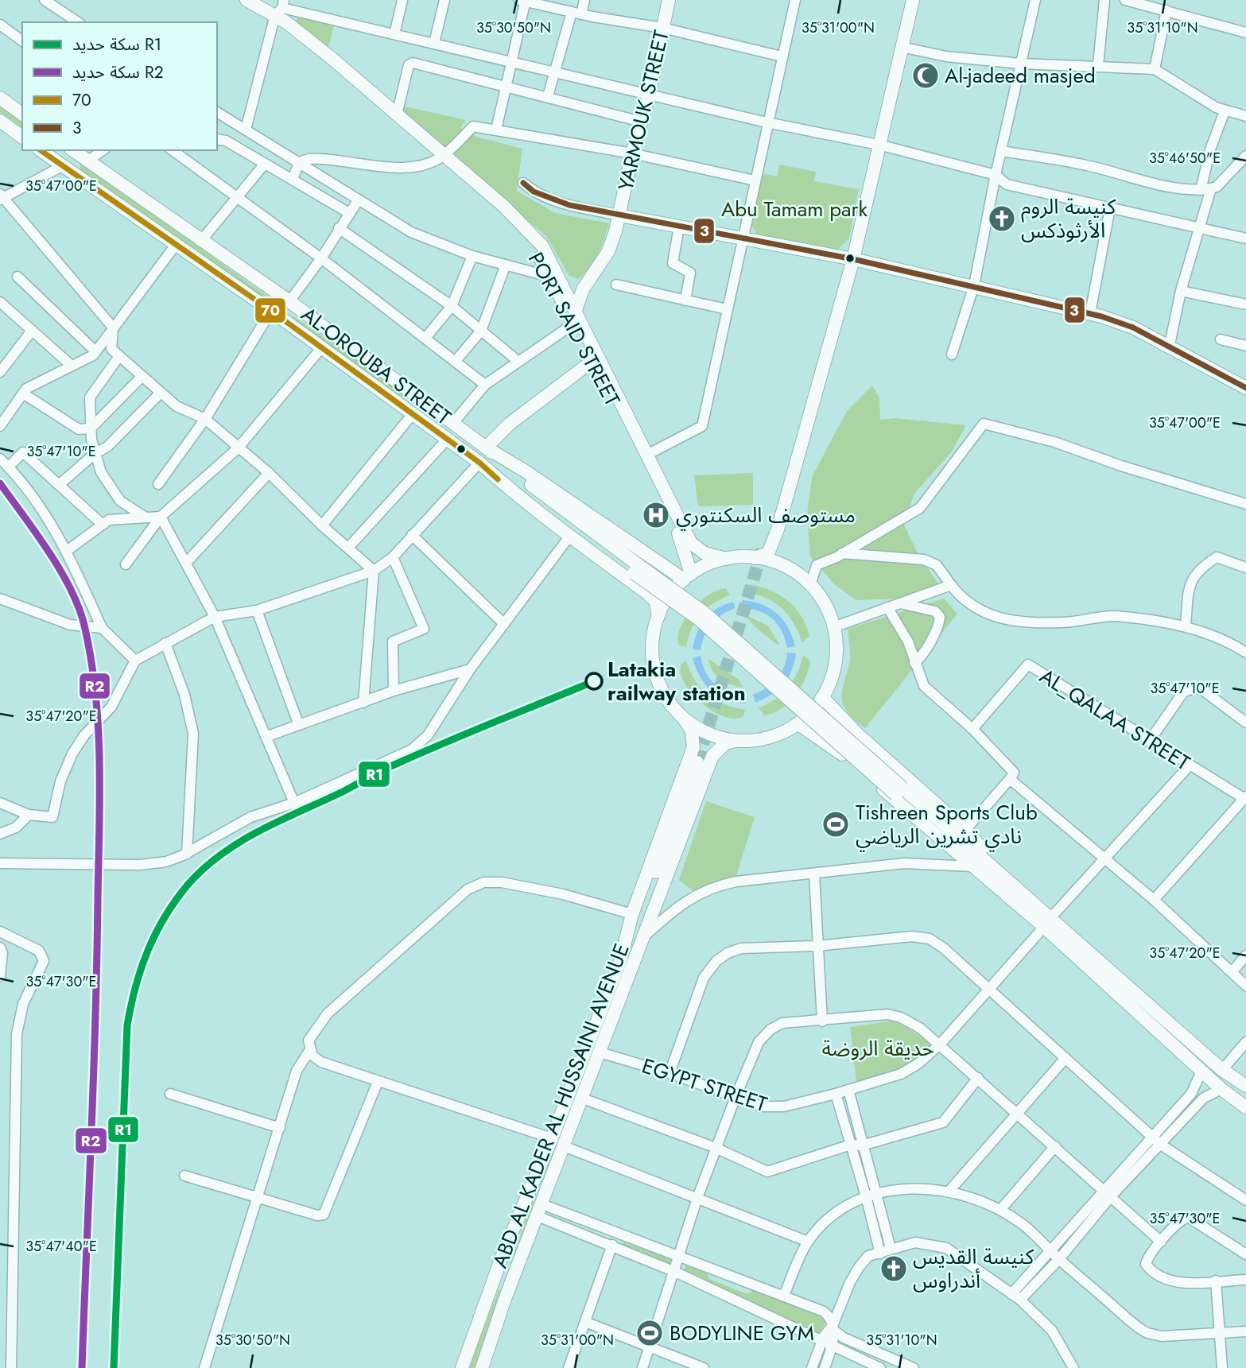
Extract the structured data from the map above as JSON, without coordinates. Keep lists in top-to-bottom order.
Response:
{
  "streets": {
    "main road": [
      "YARMOUK STREET",
      "PORT SAID STREET",
      "AL-OROUBA STREET",
      "ABD AL KADER AL HUSSAINI AVENUE"
    ],
    "street": ["AL_QALAA STREET", "EGYPT STREET"]
  },
  "crossings": [
    ["PORT SAID STREET", "AL-OROUBA STREET"],
    ["AL_QALAA STREET", "EGYPT STREET"],
    ["EGYPT STREET", "ABD AL KADER AL HUSSAINI AVENUE"]
  ],
  "parks": ["Abu Tamam park", "حديقة الروضة"],
  "places": {
    "mosque": ["Al-jadeed masjed"],
    "church": ["كنيسة الروم الأرثوذكس", "كنيسة القديس أندراوس"],
    "hospital": ["مستوصف السكنتوري"],
    "other": ["Latakia railway station"],
    "sports": ["Tishreen Sports Club نادي تشرين الرياضي", "BODYLINE GYM"]
  },
  "lines": [
    "transit line 70",
    "transit line 3",
    "rail line R2",
    "rail line R1"
  ],
  "legend": [
    "سكة حديد R1",
    "سكة حديد R2",
    "70",
    "3"
  ],
  "coordinates": [
    "35°30'50\"N",
    "35°31'00\"N",
    "35°31'10\"N",
    "35°46'50\"E",
    "35°47'00\"E",
    "35°47'10\"E",
    "35°47'20\"E",
    "35°47'30\"E",
    "35°47'40\"E"
  ]
}
